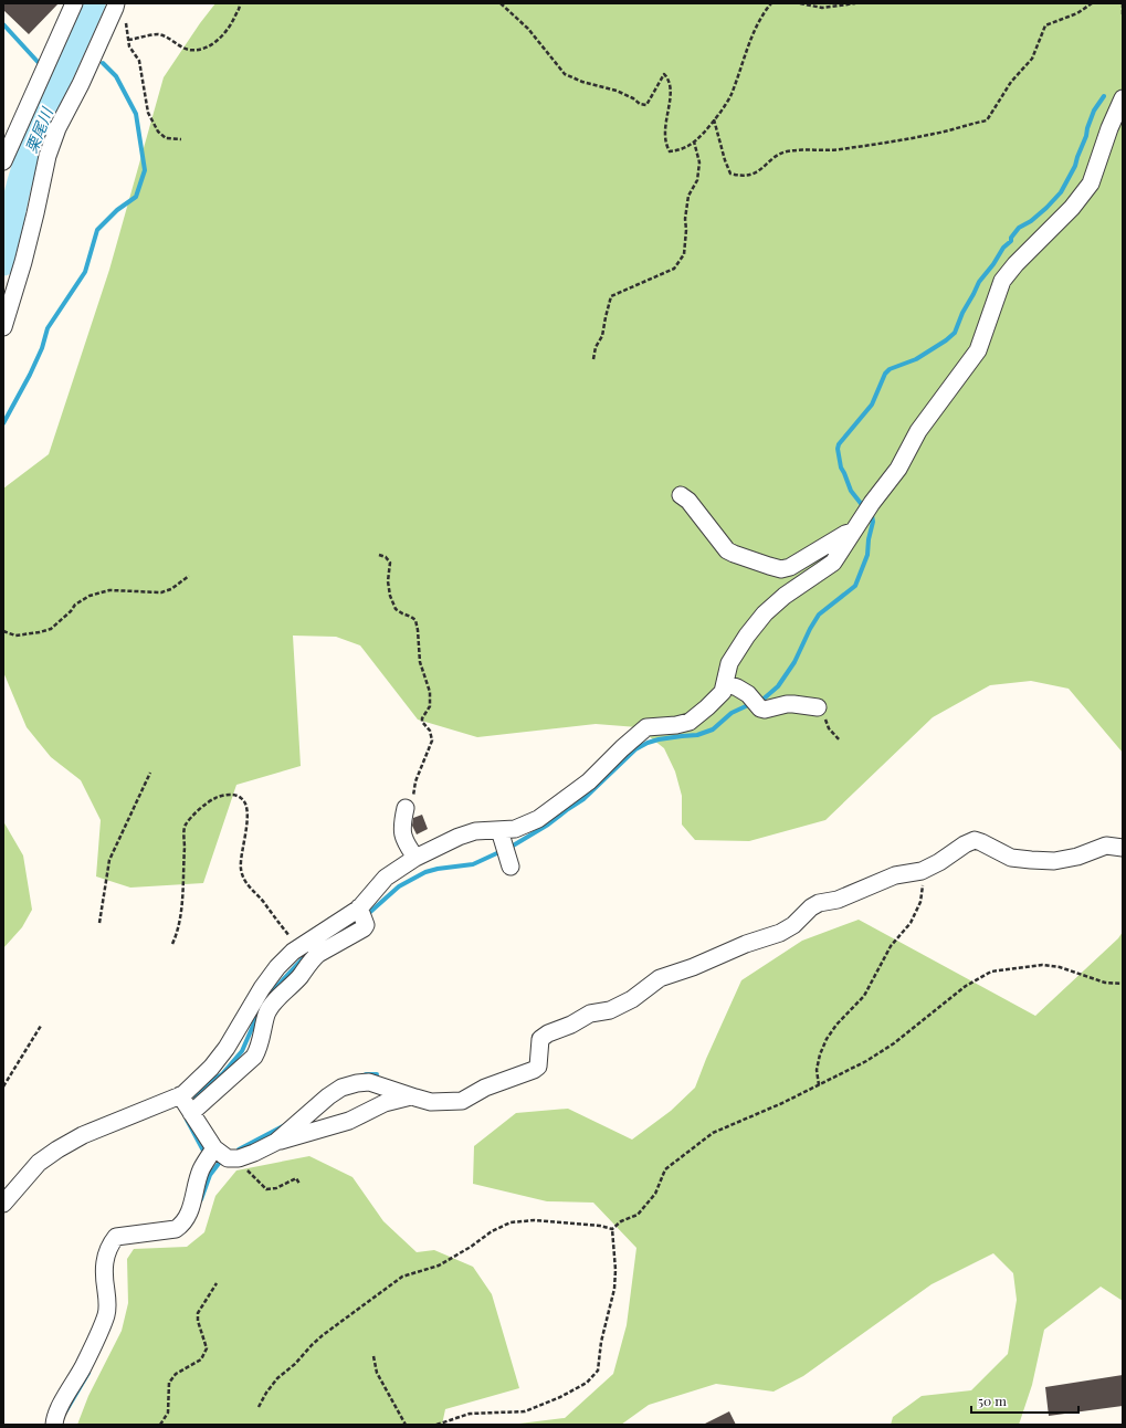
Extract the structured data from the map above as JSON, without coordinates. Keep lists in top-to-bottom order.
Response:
{
  "water": ["栗尾川"],
  "scale_bar": "50 m"
}
